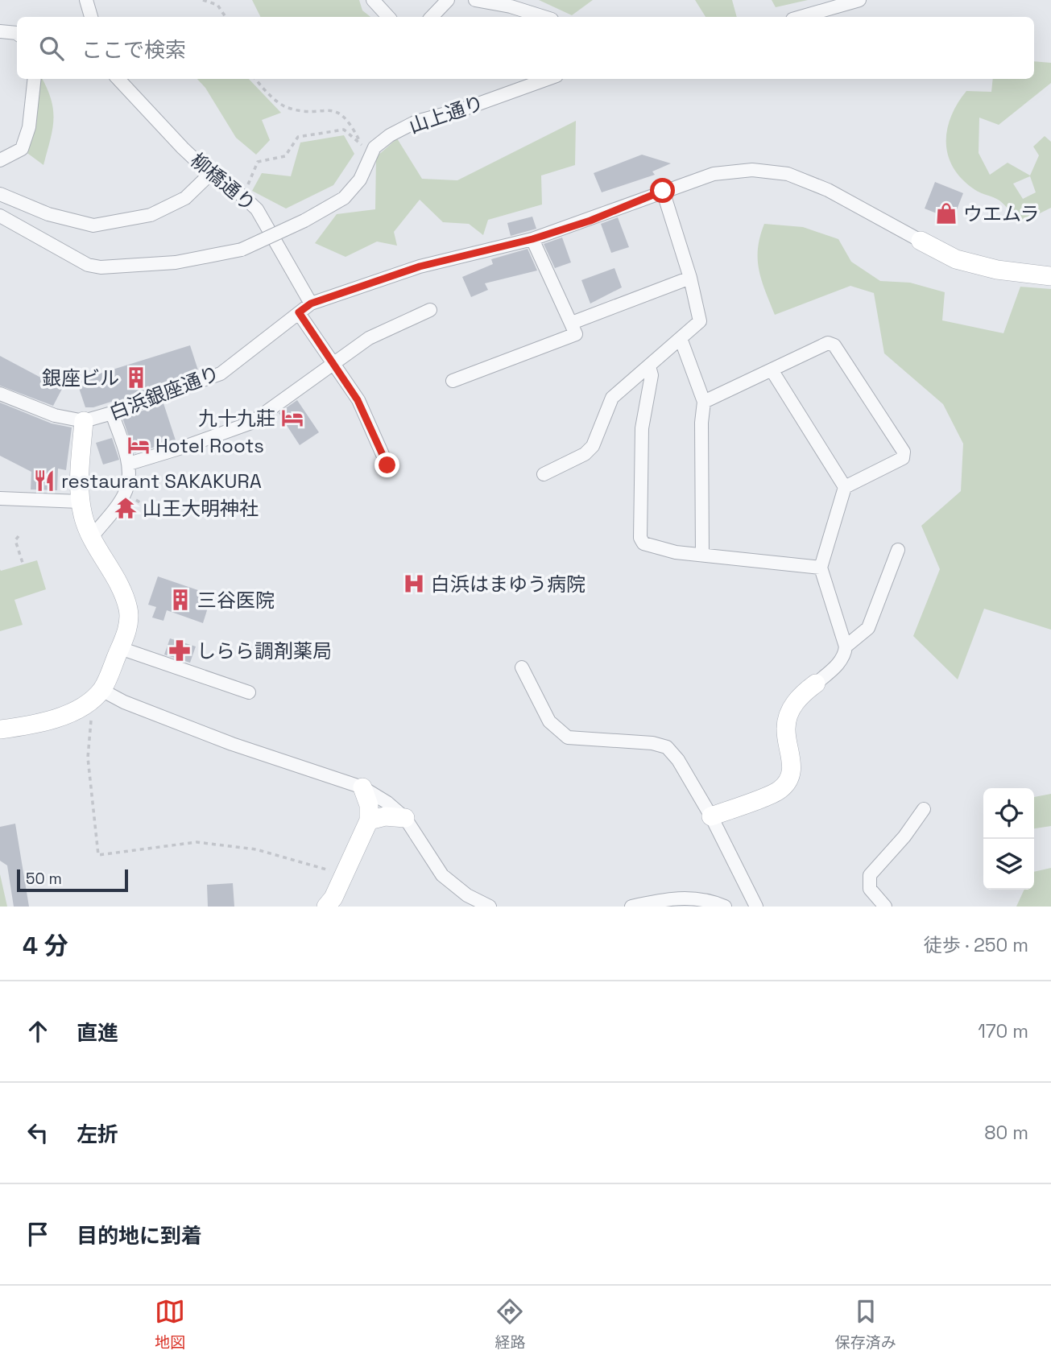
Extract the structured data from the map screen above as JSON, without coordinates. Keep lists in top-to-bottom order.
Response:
{
  "streets": {
    "street": ["山上通り", "柳橋通り", "白浜銀座通り"]
  },
  "crossings": [
    ["柳橋通り", "白浜銀座通り"]
  ],
  "places": {
    "shop": ["ウエムラ"],
    "building": ["銀座ビル", "三谷医院"],
    "hotel": ["九十九莊", "Hotel Roots"],
    "restaurant": ["restaurant SAKAKURA"],
    "temple": ["山王大明神社"],
    "hospital": ["白浜はまゆう病院"],
    "pharmacy": ["しらら調剤薬局"]
  },
  "scale_bar": "50 m",
  "page": {
    "search": "ここで検索",
    "scale": "50 m",
    "heading": ["4 分", "徒歩 · 250 m"],
    "list": [
      ["直進", "170 m"],
      ["左折", "80 m"],
      "目的地に到着"
    ],
    "nav": ["地図", "経路", "保存済み"]
  }
}
